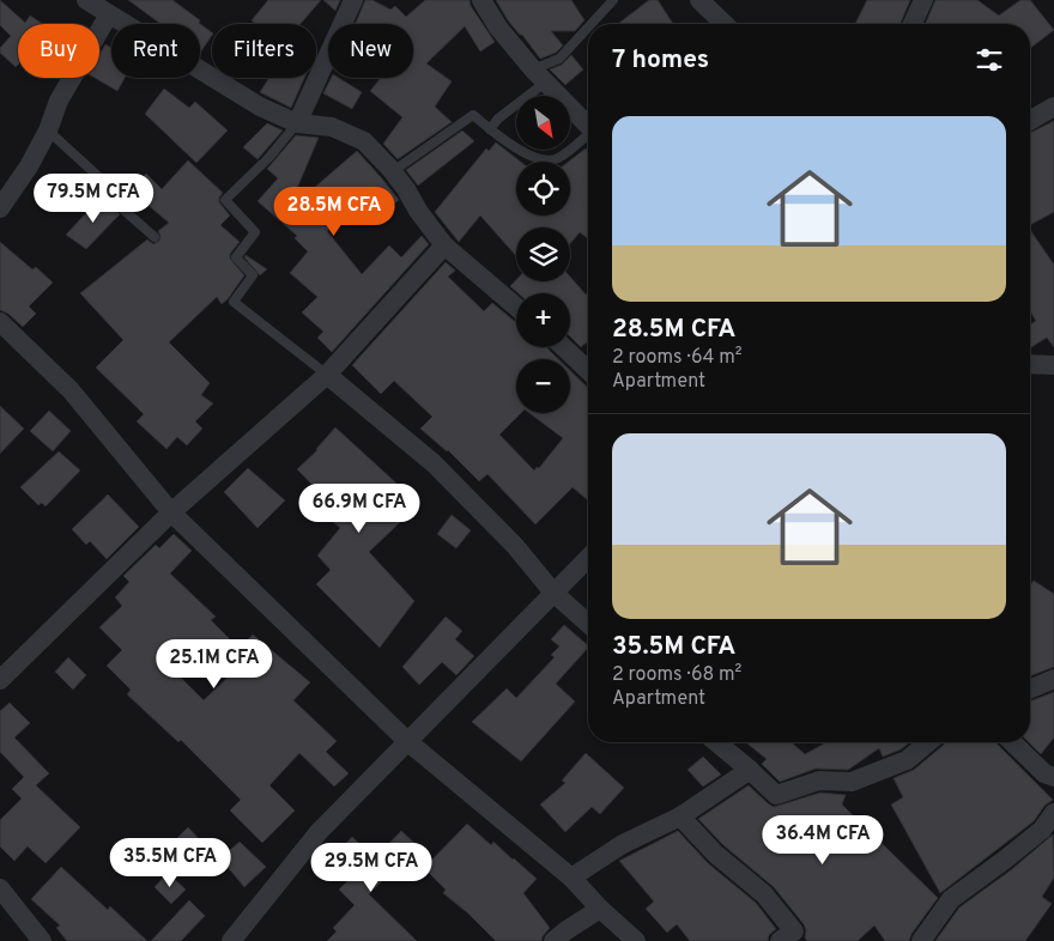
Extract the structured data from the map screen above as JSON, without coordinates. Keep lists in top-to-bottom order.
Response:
{
  "north": "bottom right",
  "page": {
    "chip": [
      "Buy",
      "Rent",
      "Filters",
      "New"
    ],
    "heading": "7 homes",
    "map_buttons": ["+", "−"],
    "list": [
      {
        "name": "28.5M CFA",
        "note": "2 rooms · 64 m² · Apartment"
      },
      {
        "name": "35.5M CFA",
        "note": "2 rooms · 68 m² · Apartment"
      }
    ],
    "price": [
      "79.5M CFA",
      "28.5M CFA",
      "66.9M CFA",
      "25.1M CFA",
      "36.4M CFA",
      "35.5M CFA",
      "29.5M CFA"
    ]
  }
}
